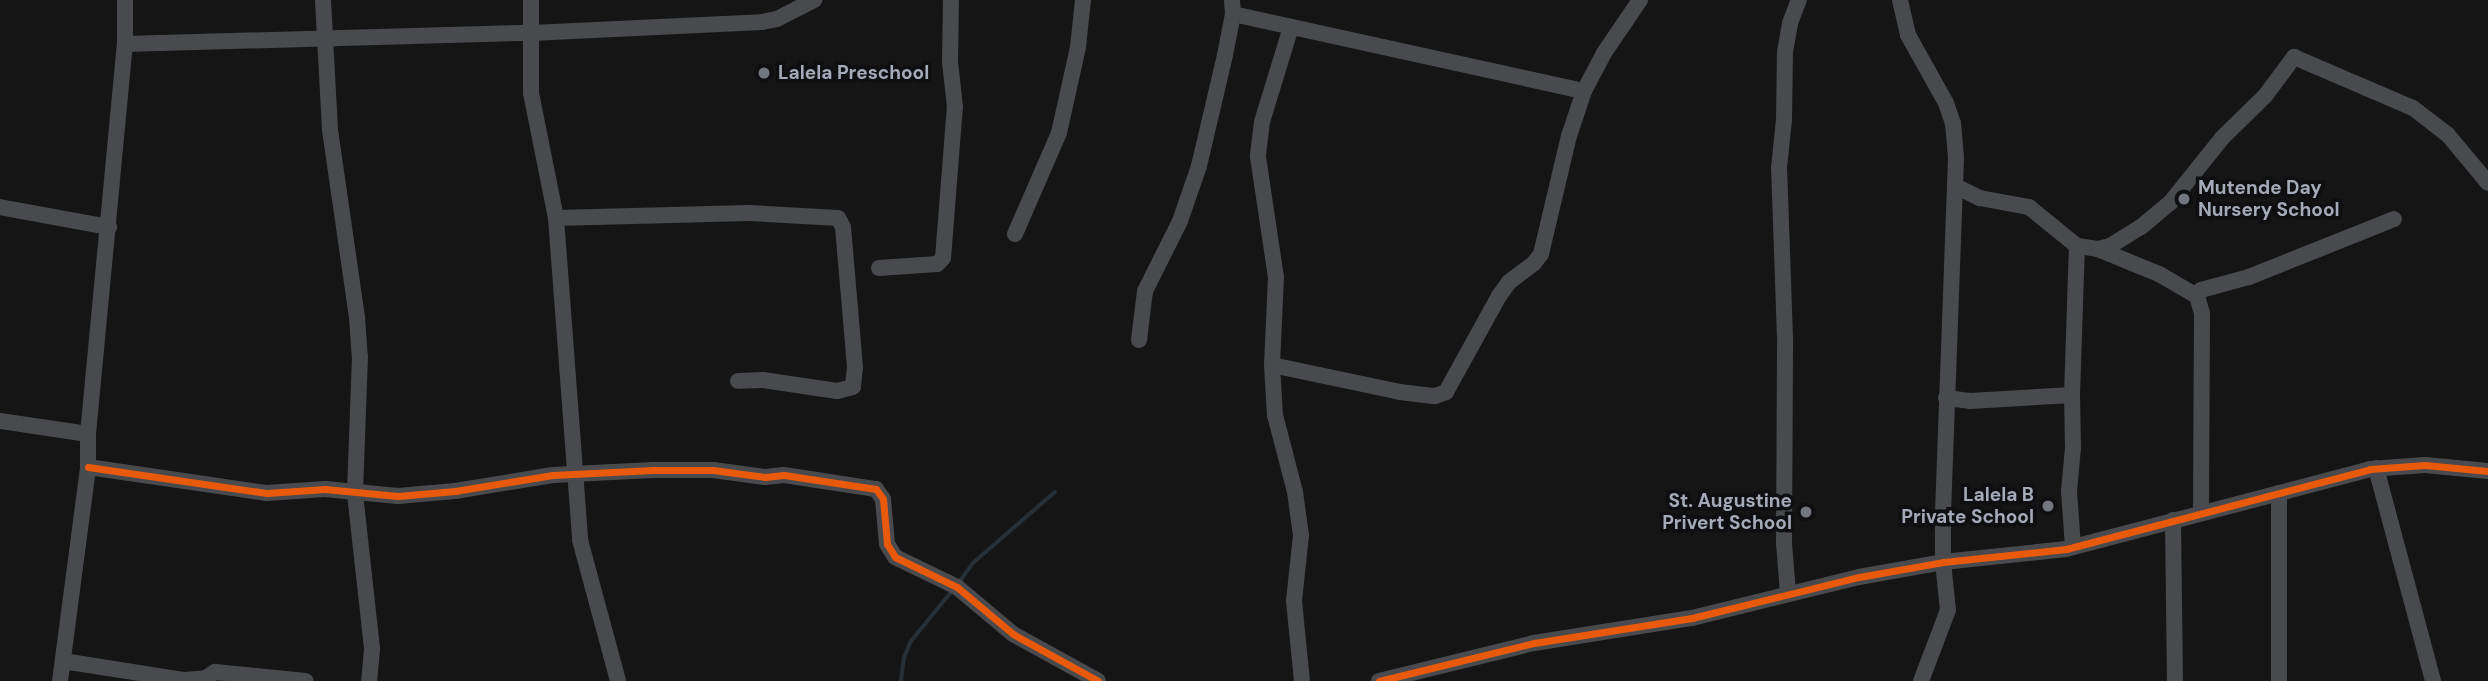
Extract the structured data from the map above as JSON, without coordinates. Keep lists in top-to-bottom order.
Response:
{
  "places": [
    "Lalela Preschool",
    "Mutende Day Nursery School",
    "Lalela B Private School",
    "St. Augustine Privert School"
  ]
}
